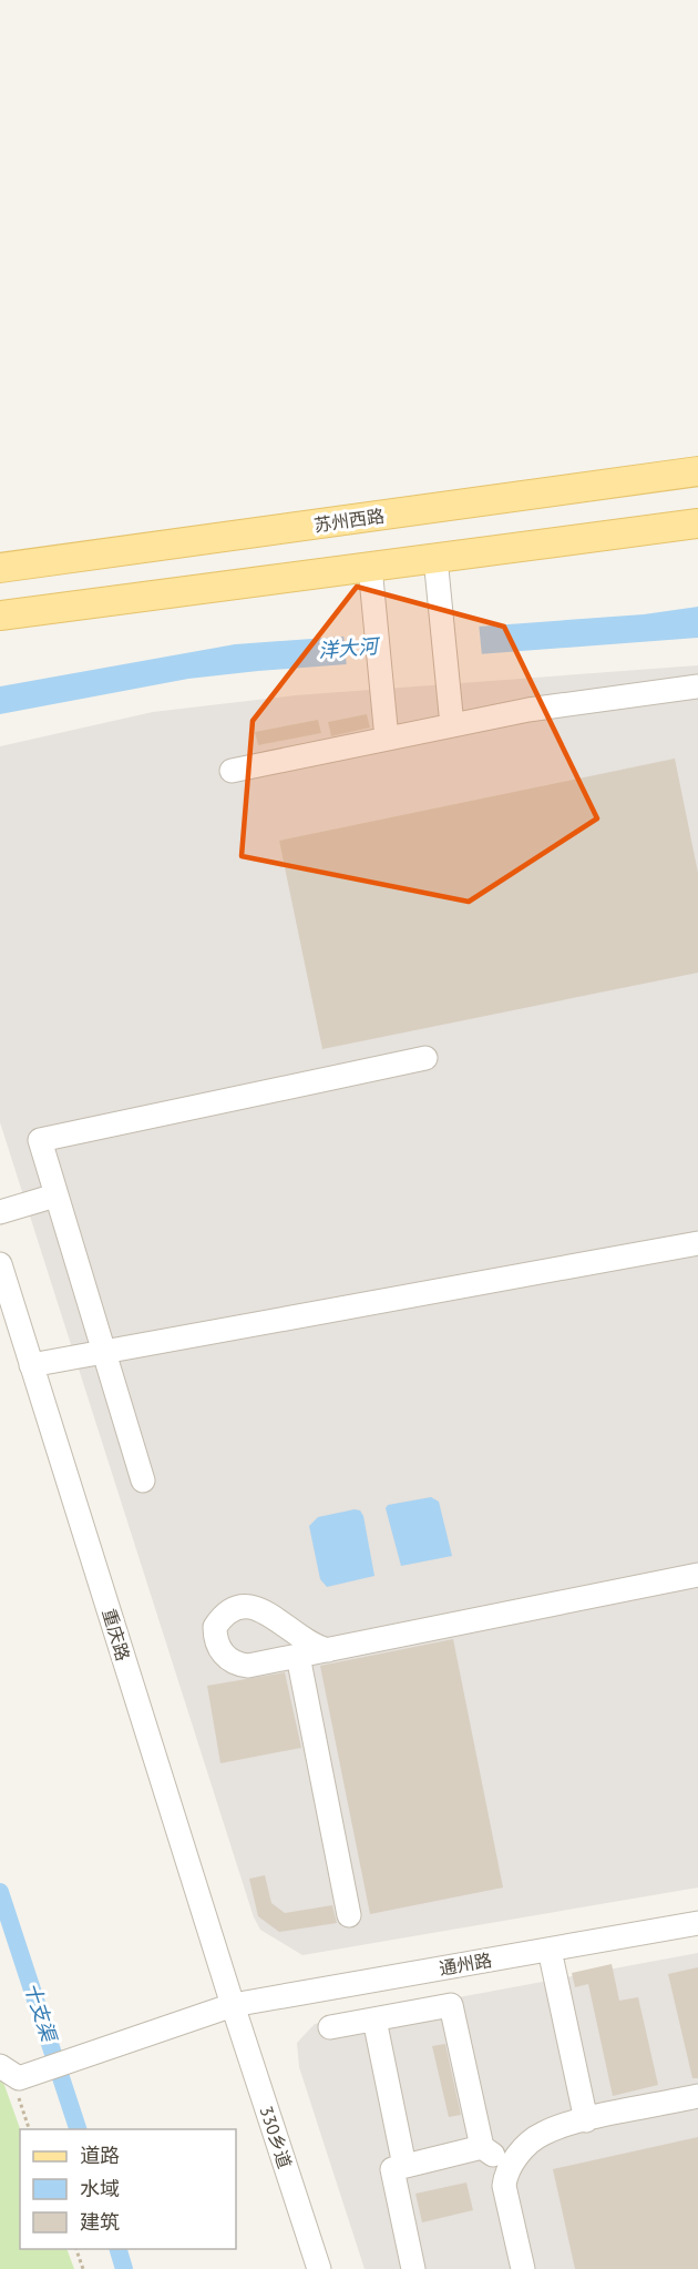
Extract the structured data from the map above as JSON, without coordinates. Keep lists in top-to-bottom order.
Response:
{
  "streets": {
    "main road": ["苏州西路"],
    "street": ["重庆路", "通州路", "330乡道"]
  },
  "crossings": [
    ["重庆路", "通州路"],
    ["重庆路", "330乡道"],
    ["通州路", "330乡道"]
  ],
  "water": ["洋大河", "十支渠"],
  "legend": ["道路", "水域", "建筑"]
}
